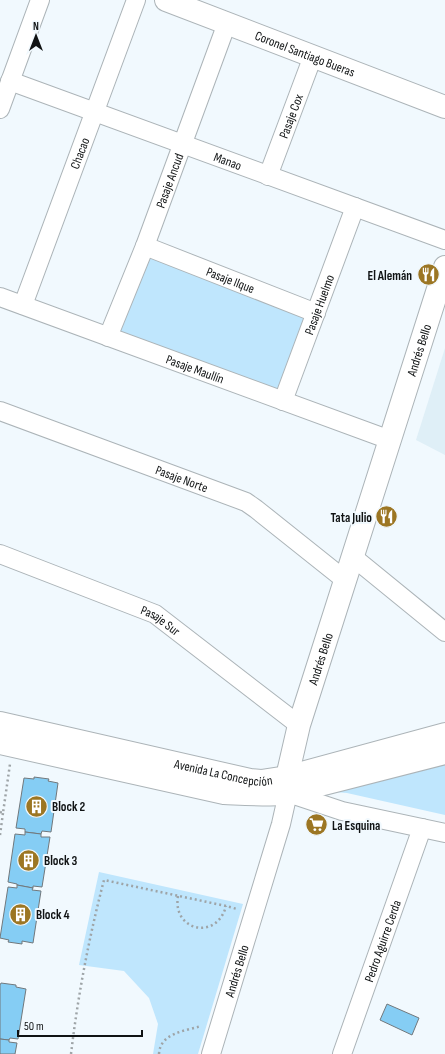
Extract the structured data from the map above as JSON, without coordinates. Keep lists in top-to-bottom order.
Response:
{
  "streets": {
    "street": [
      "Coronel Santiago Bueras",
      "Pasaje Cox",
      "Chacao",
      "Manao",
      "Pasaje Ancud",
      "Pasaje Ilque",
      "Pasaje Huelmo",
      "Andrés Bello",
      "Pasaje Maullín",
      "Pasaje Norte",
      "Pasaje Sur",
      "Avenida La Concepción",
      "Pedro Aguirre Cerda"
    ]
  },
  "crossings": [
    ["Coronel Santiago Bueras", "Pasaje Cox"],
    ["Coronel Santiago Bueras", "Pasaje Ancud"],
    ["Pasaje Cox", "Manao"],
    ["Chacao", "Manao"],
    ["Chacao", "Pasaje Maullín"],
    ["Manao", "Pasaje Ancud"],
    ["Manao", "Pasaje Huelmo"],
    ["Pasaje Ancud", "Pasaje Ilque"],
    ["Pasaje Ancud", "Pasaje Maullín"],
    ["Pasaje Ilque", "Pasaje Huelmo"],
    ["Pasaje Huelmo", "Pasaje Maullín"],
    ["Andrés Bello", "Pasaje Maullín"],
    ["Andrés Bello", "Pasaje Norte"],
    ["Andrés Bello", "Pasaje Sur"],
    ["Andrés Bello", "Avenida La Concepción"]
  ],
  "places": {
    "restaurant": ["El Alemán", "Tata Julio"],
    "building": ["Block 2", "Block 3", "Block 4"],
    "supermarket": ["La Esquina"]
  },
  "scale_bar": "50 m",
  "north": "top"
}
